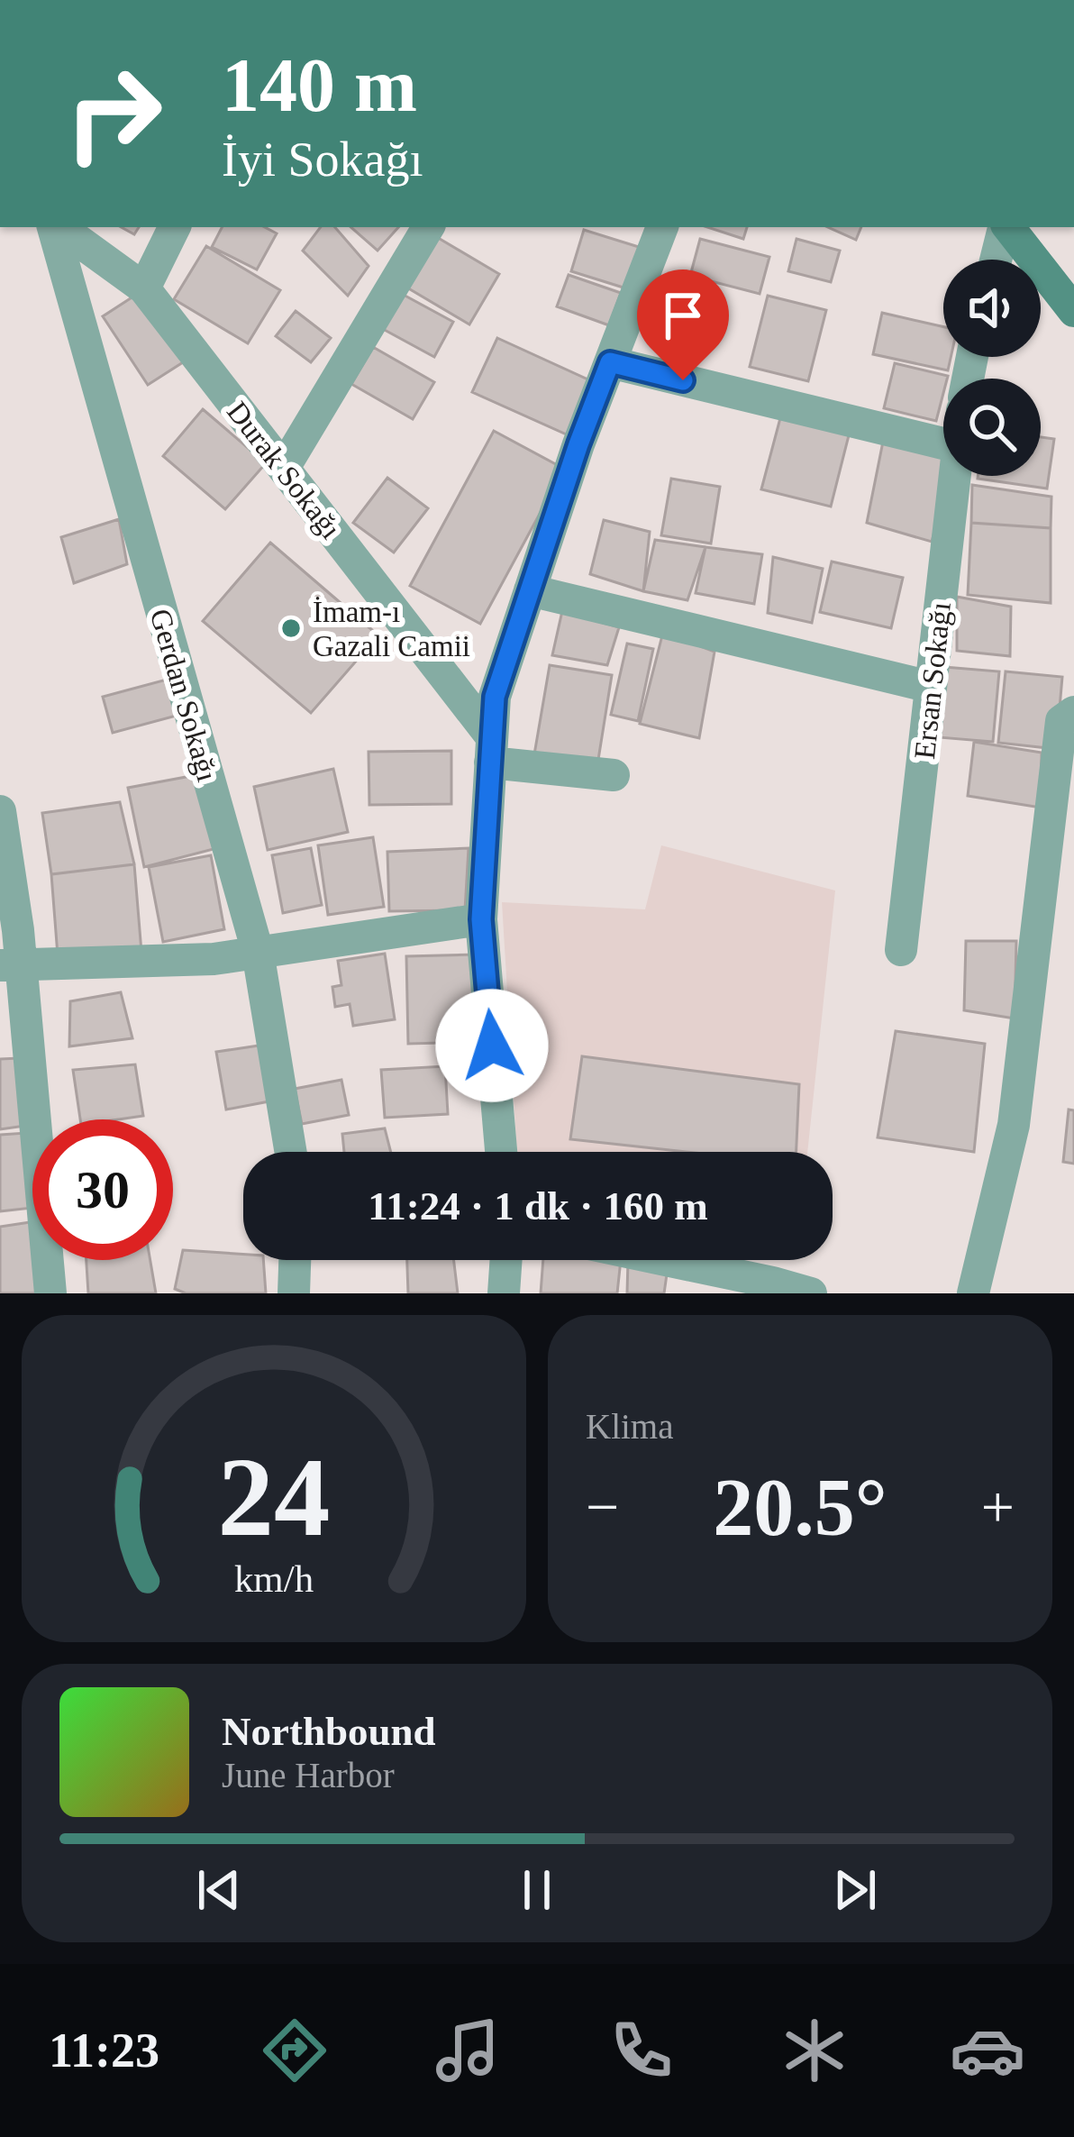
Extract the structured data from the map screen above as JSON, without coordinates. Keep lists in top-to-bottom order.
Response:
{
  "streets": {
    "street": ["Durak Sokağı", "Ersan Sokağı", "Gerdan Sokağı"]
  },
  "places": ["İmam-ı Gazali Camii"],
  "page": {
    "turn": ["140 m", "İyi Sokağı"],
    "limit": "30",
    "trip": "11:24 · 1 dk · 160 m",
    "tile": "Klima",
    "heat": ["−", "20.5°", "+"],
    "song": ["Northbound", "June Harbor"],
    "tabs": "11:23",
    "gauge": ["24", "km/h"]
  }
}
